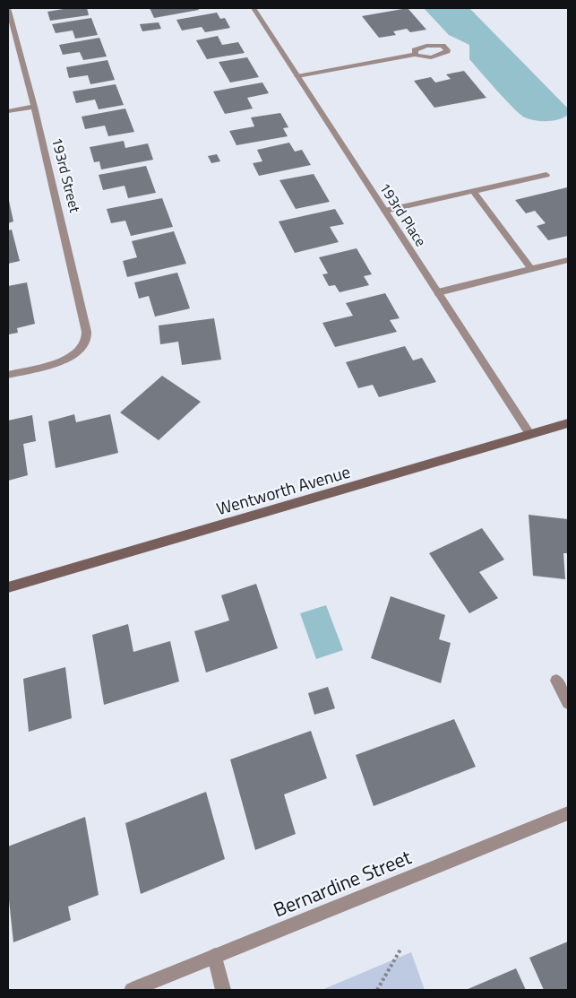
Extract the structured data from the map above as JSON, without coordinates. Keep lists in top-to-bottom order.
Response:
{
  "streets": {
    "street": [
      "193rd Street",
      "193rd Place",
      "Wentworth Avenue",
      "Bernardine Street"
    ]
  },
  "crossings": [
    ["193rd Place", "Wentworth Avenue"]
  ]
}
